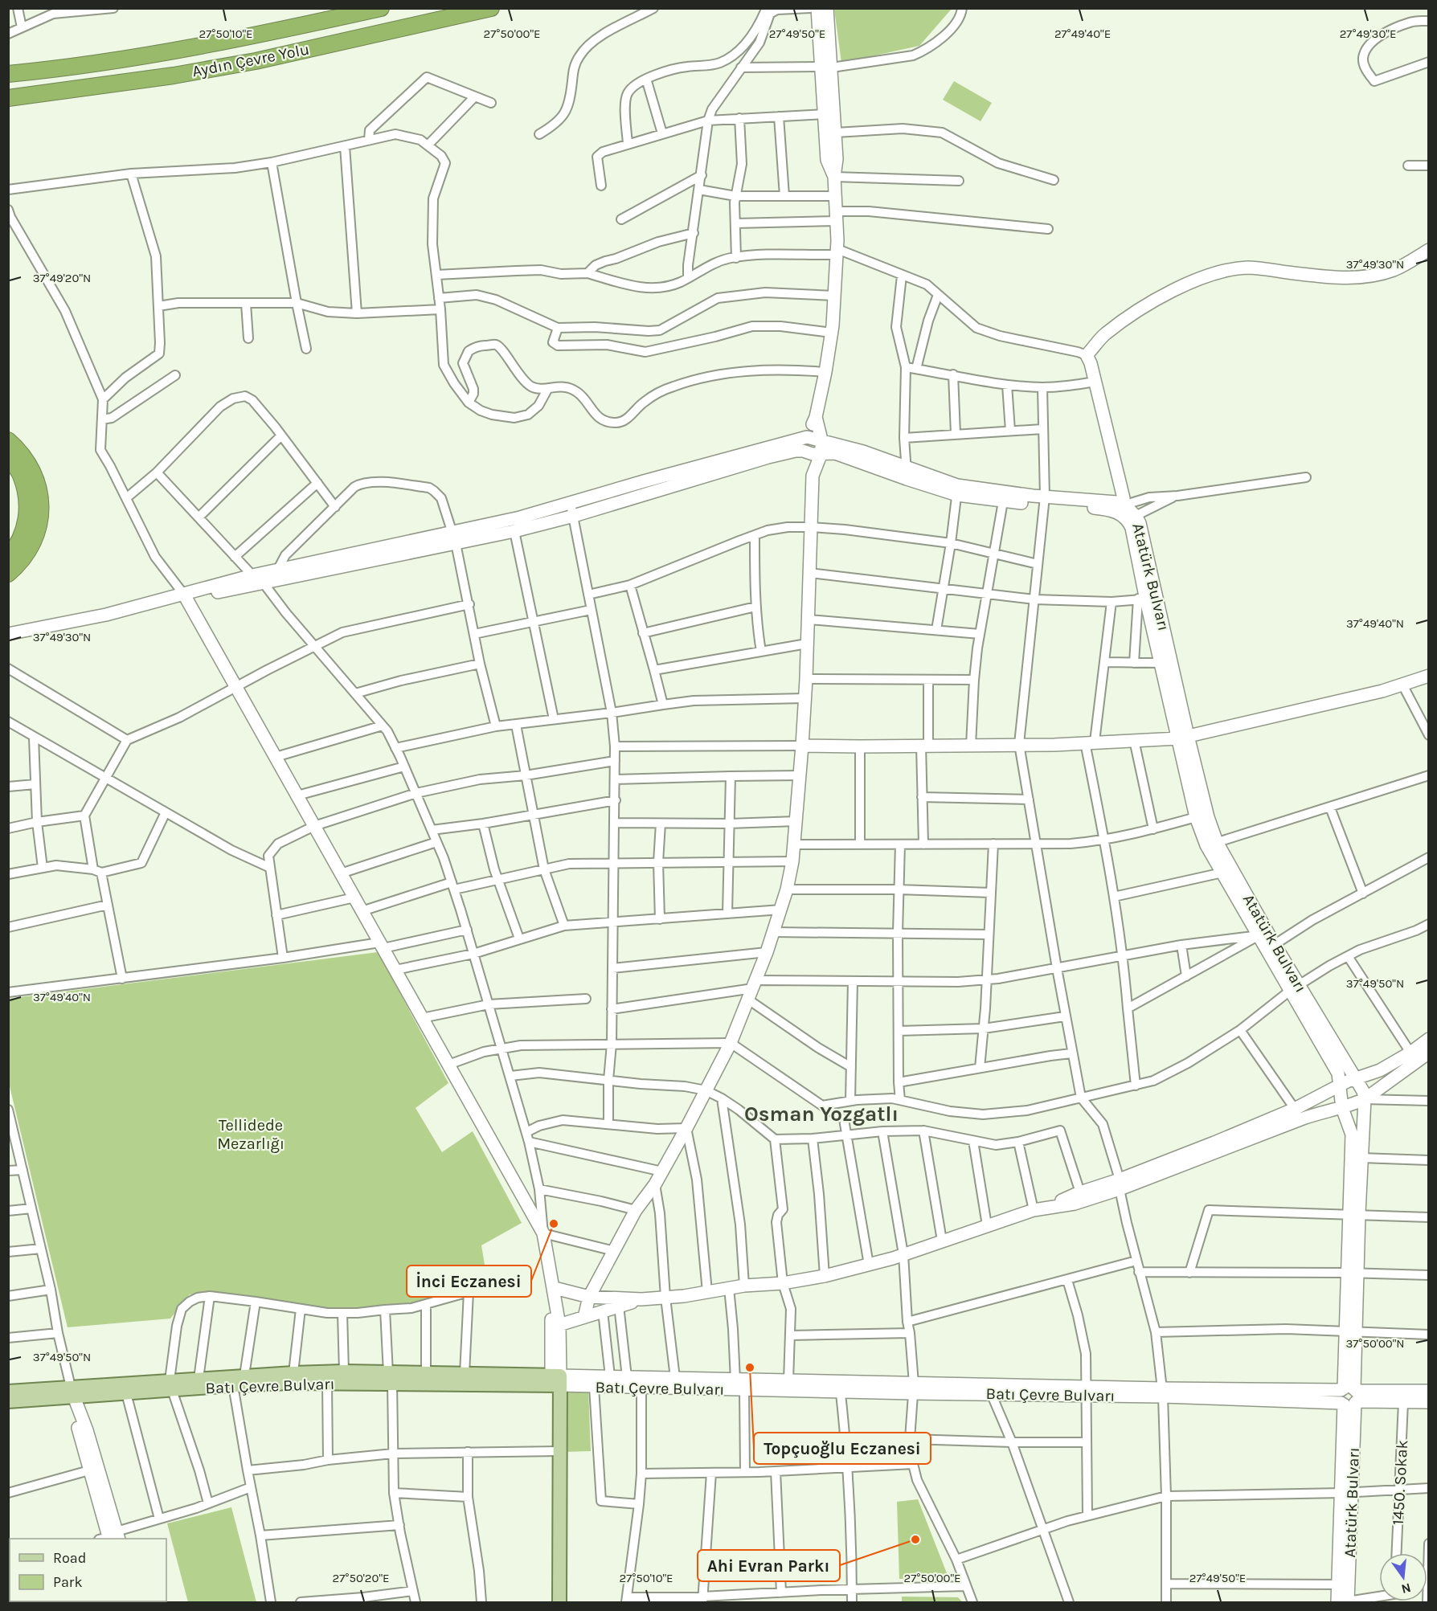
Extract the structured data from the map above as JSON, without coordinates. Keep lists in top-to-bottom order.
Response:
{
  "streets": {
    "highway": ["Aydın Çevre Yolu"],
    "main road": ["Atatürk Bulvarı", "Batı Çevre Bulvarı"],
    "street": ["1450. Sokak"]
  },
  "crossings": [
    ["Atatürk Bulvarı", "Batı Çevre Bulvarı"]
  ],
  "districts": ["Osman Yozgatlı"],
  "parks": ["Tellidede Mezarlığı"],
  "places": ["İnci Eczanesi", "Topçuoğlu Eczanesi", "Ahi Evran Parkı"],
  "legend": ["Road", "Park"],
  "north": "bottom",
  "coordinates": [
    "27°50'10\"E",
    "27°50'00\"E",
    "27°49'50\"E",
    "27°49'40\"E",
    "27°49'30\"E",
    "37°49'30\"N",
    "37°49'20\"N",
    "37°49'40\"N",
    "37°49'50\"N",
    "37°50'00\"N",
    "27°50'20\"E"
  ]
}
